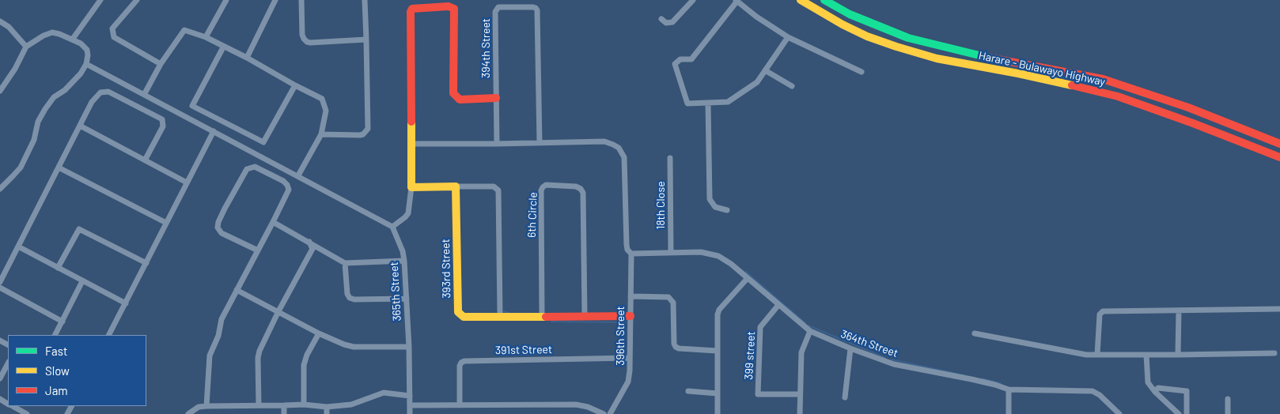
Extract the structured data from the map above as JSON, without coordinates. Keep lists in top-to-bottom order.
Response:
{
  "streets": {
    "main road": ["Harare - Bulawayo Highway", "393rd Street"],
    "street": [
      "394th Street",
      "18th Close",
      "6th Circle",
      "365th Street",
      "396th Street",
      "364th Street",
      "391st Street",
      "399 street"
    ]
  },
  "crossings": [
    ["394th Street", "396th Street"],
    ["18th Close", "364th Street"],
    ["6th Circle", "393rd Street"],
    ["393rd Street", "396th Street"],
    ["396th Street", "364th Street"],
    ["396th Street", "391st Street"],
    ["364th Street", "399 street"]
  ],
  "legend": ["Fast", "Slow", "Jam"]
}
